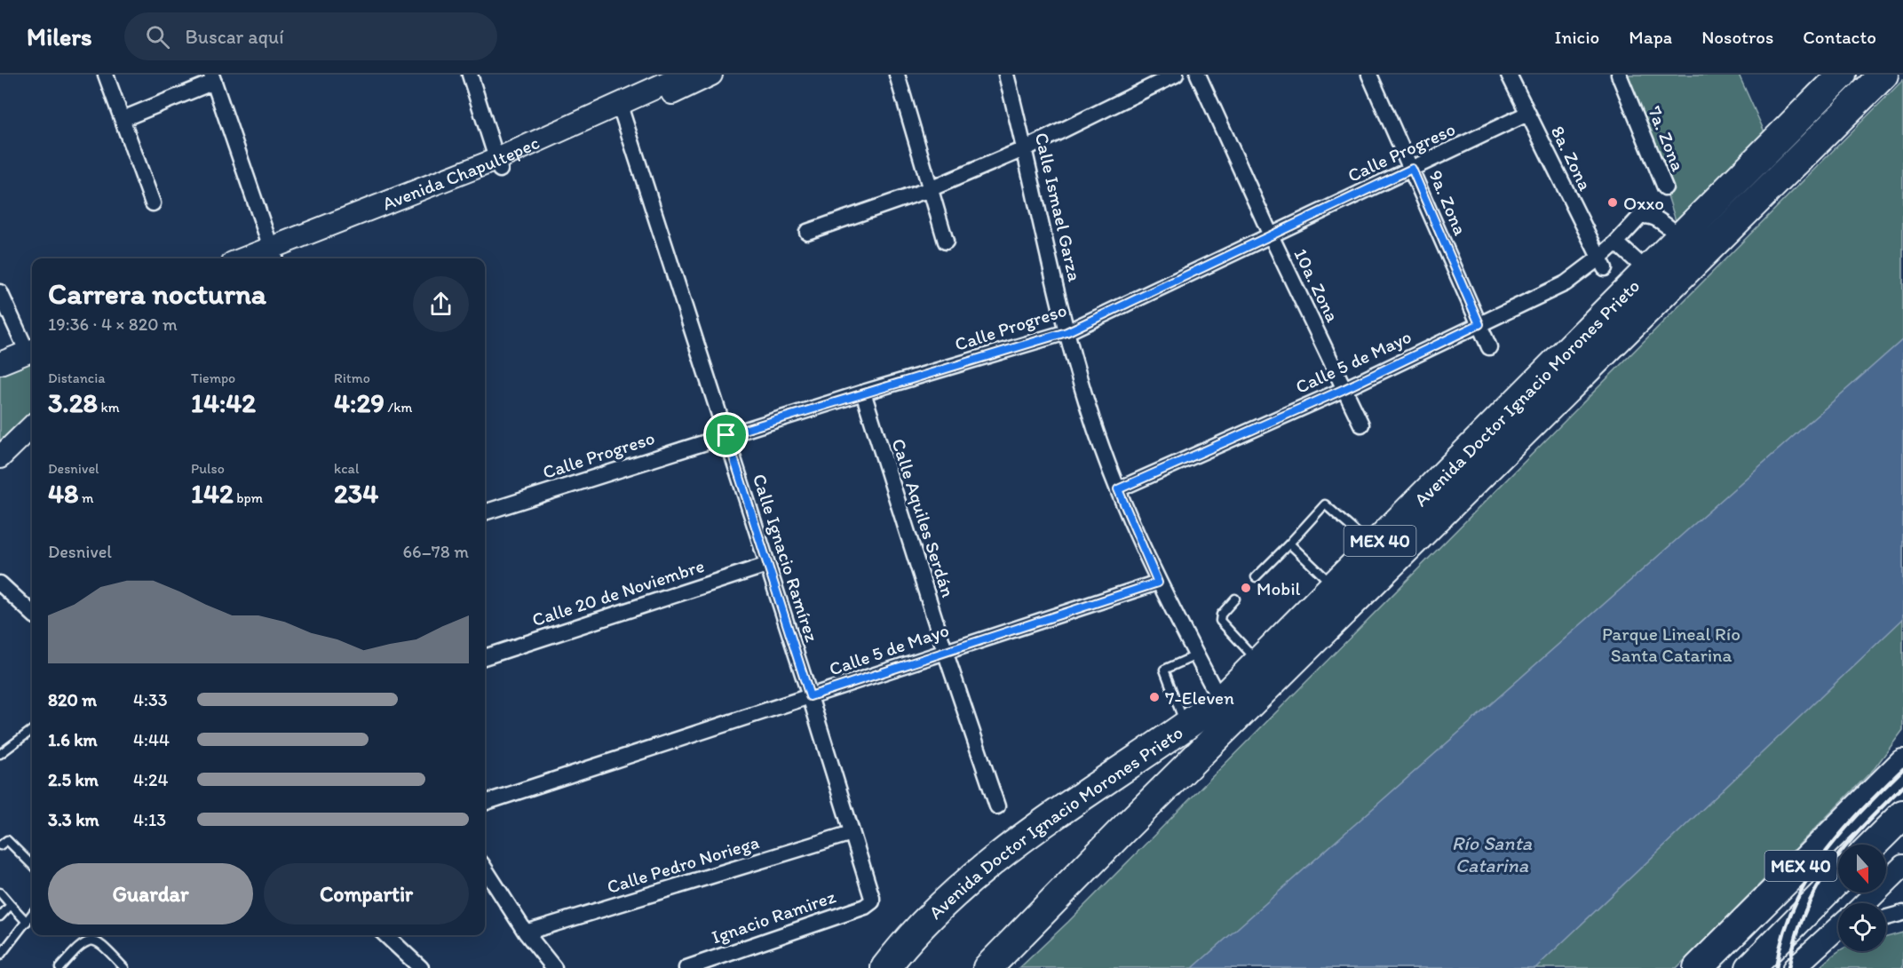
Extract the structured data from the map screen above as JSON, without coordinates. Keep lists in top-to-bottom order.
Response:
{
  "streets": {
    "highway": ["Avenida Doctor Ignacio Morones Prieto", "MEX 40"],
    "main road": ["Avenida Chapultepec"],
    "street": [
      "7a. Zona",
      "Calle Progreso",
      "8a. Zona",
      "9a. Zona",
      "Calle Ismael Garza",
      "10a. Zona",
      "Calle 5 de Mayo",
      "Calle Aquiles Serdán",
      "Calle Ignacio Ramírez",
      "Calle 20 de Noviembre",
      "Calle Pedro Noriega",
      "Ignacio Ramirez"
    ]
  },
  "crossings": [
    ["Calle Progreso", "8a. Zona"],
    ["Calle Progreso", "9a. Zona"],
    ["Calle Progreso", "Calle Ismael Garza"],
    ["Calle Progreso", "10a. Zona"],
    ["Calle Progreso", "Calle Aquiles Serdán"],
    ["Calle Progreso", "Calle Ignacio Ramírez"],
    ["8a. Zona", "Calle 5 de Mayo"],
    ["Avenida Chapultepec", "Calle Ignacio Ramírez"],
    ["9a. Zona", "Calle 5 de Mayo"],
    ["Calle Ismael Garza", "Calle 5 de Mayo"],
    ["Calle Ismael Garza", "Avenida Doctor Ignacio Morones Prieto"],
    ["10a. Zona", "Calle 5 de Mayo"],
    ["Calle 5 de Mayo", "Avenida Doctor Ignacio Morones Prieto"],
    ["Calle 5 de Mayo", "Calle Aquiles Serdán"],
    ["Calle 5 de Mayo", "Calle Ignacio Ramírez"],
    ["Calle Ignacio Ramírez", "Calle 20 de Noviembre"],
    ["Calle Ignacio Ramírez", "Calle Pedro Noriega"],
    ["Calle Ignacio Ramírez", "Ignacio Ramirez"]
  ],
  "water": ["Río Santa Catarina"],
  "parks": ["Parque Lineal Río Santa Catarina"],
  "places": ["Oxxo", "Mobil", "7-Eleven"],
  "north": "bottom",
  "page": {
    "header": "Milers",
    "search": "Buscar aquí",
    "nav": [
      "Inicio",
      "Mapa",
      "Nosotros",
      "Contacto"
    ],
    "heading": ["Carrera nocturna", "19:36 · 4 × 820 m"],
    "stats": [
      ["Distancia", "3.28 km"],
      ["Tiempo", "14:42"],
      ["Ritmo", "4:29 /km"],
      ["Desnivel", "48 m"],
      ["Pulso", "142 bpm"],
      ["kcal", "234"]
    ],
    "chart": ["Desnivel", "66–78 m"],
    "list": [
      {
        "name": "820 m",
        "note": "4:33"
      },
      {
        "name": "1.6 km",
        "note": "4:44"
      },
      {
        "name": "2.5 km",
        "note": "4:24"
      },
      {
        "name": "3.3 km",
        "note": "4:13"
      }
    ],
    "buttons": ["Guardar", "Compartir"]
  }
}
